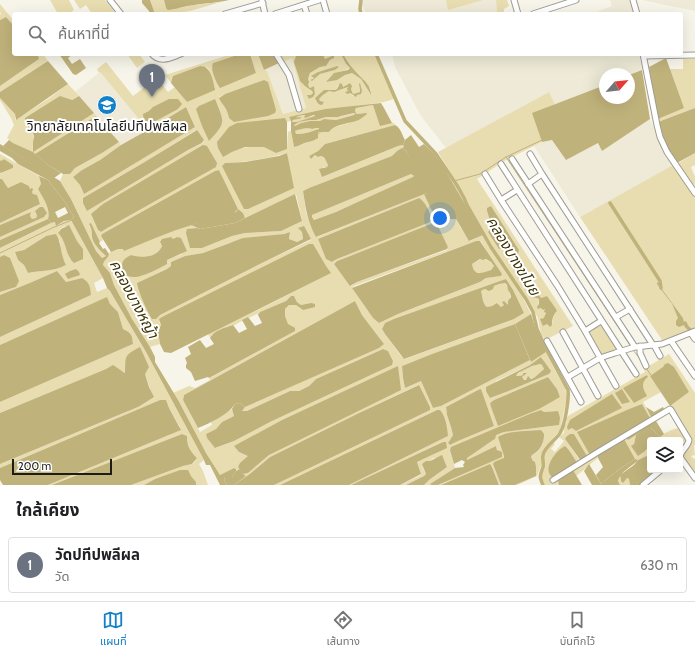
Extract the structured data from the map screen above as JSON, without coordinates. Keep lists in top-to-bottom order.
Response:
{
  "water": ["คลองบางขโมย", "คลองบางหญ้า"],
  "places": {
    "school or university": ["วิทยาลัยเทคโนโลยีปทีปพลีผล"]
  },
  "scale_bar": "200 m",
  "north": "top right",
  "page": {
    "search": "ค้นหาที่นี่",
    "pins": "1",
    "scale": "200 m",
    "heading": "ใกล้เคียง",
    "list": [
      {
        "mark": "1",
        "name": "วัดปทีปพลีผล",
        "note": "วัด",
        "value": "630 m"
      }
    ],
    "nav": ["แผนที่", "เส้นทาง", "บันทึกไว้"]
  }
}
